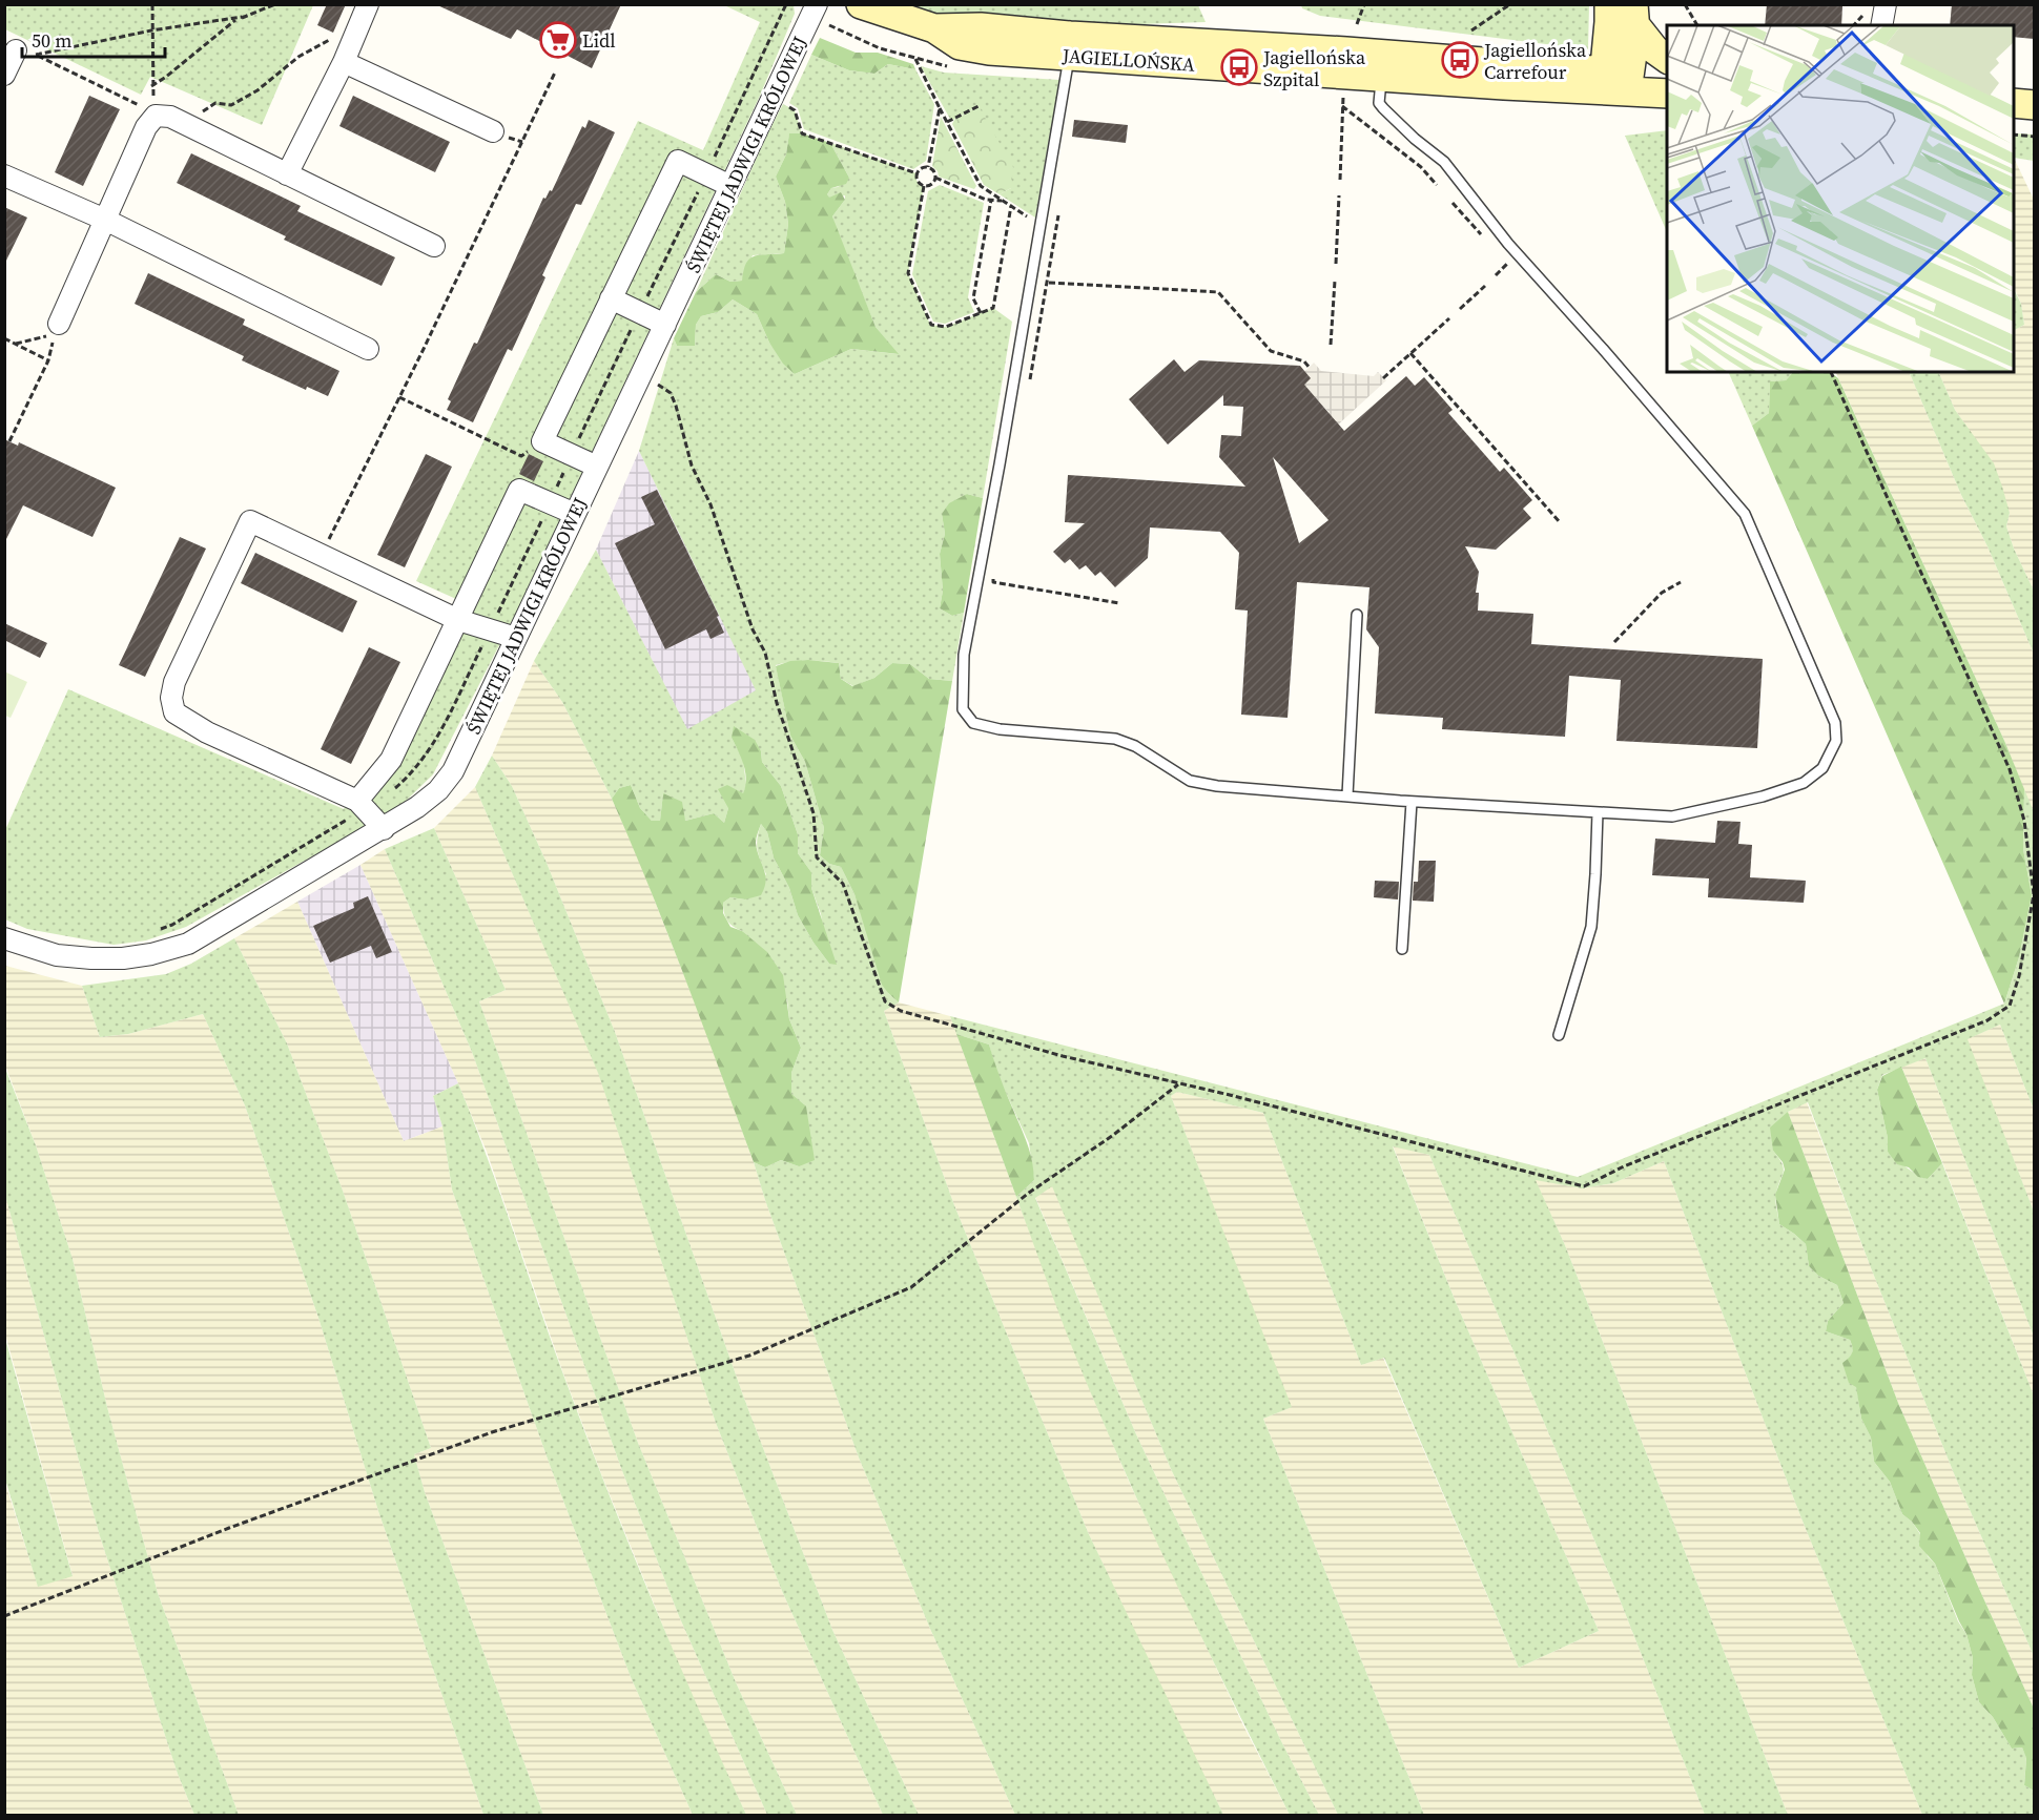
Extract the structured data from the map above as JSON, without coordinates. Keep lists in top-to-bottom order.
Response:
{
  "streets": {
    "street": ["JAGIELLOŃSKA", "ŚWIĘTEJ JADWIGI KRÓLOWEJ"]
  },
  "places": {
    "supermarket": ["Lidl"],
    "bus stop": ["Jagiellońska Carrefour", "Jagiellońska Szpital"]
  },
  "scale_bar": "50 m"
}
